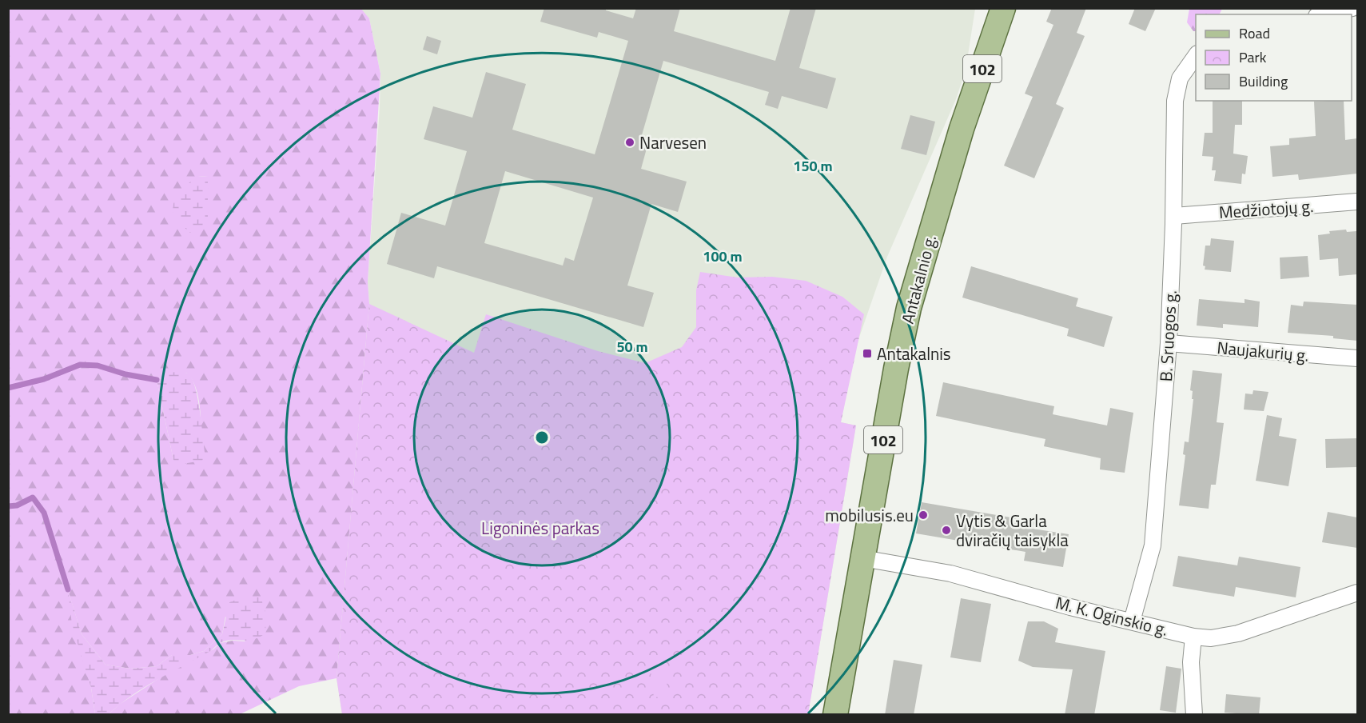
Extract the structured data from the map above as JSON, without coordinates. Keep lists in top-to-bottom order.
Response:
{
  "streets": {
    "main road": ["102", "Antakalnio g."],
    "street": [
      "Medžiotojų g.",
      "B. Sruogos g.",
      "Naujakurių g.",
      "M. K. Oginskio g."
    ]
  },
  "crossings": [
    ["Medžiotojų g.", "B. Sruogos g."],
    ["Antakalnio g.", "M. K. Oginskio g."],
    ["B. Sruogos g.", "Naujakurių g."],
    ["B. Sruogos g.", "M. K. Oginskio g."]
  ],
  "parks": ["Ligoninės parkas"],
  "places": {
    "other": ["Narvesen", "mobilusis.eu", "Vytis & Garla dviračių taisykla"],
    "transit": ["Antakalnis"]
  },
  "legend": ["Road", "Park", "Building"],
  "rings": ["150 m", "100 m", "50 m"]
}
